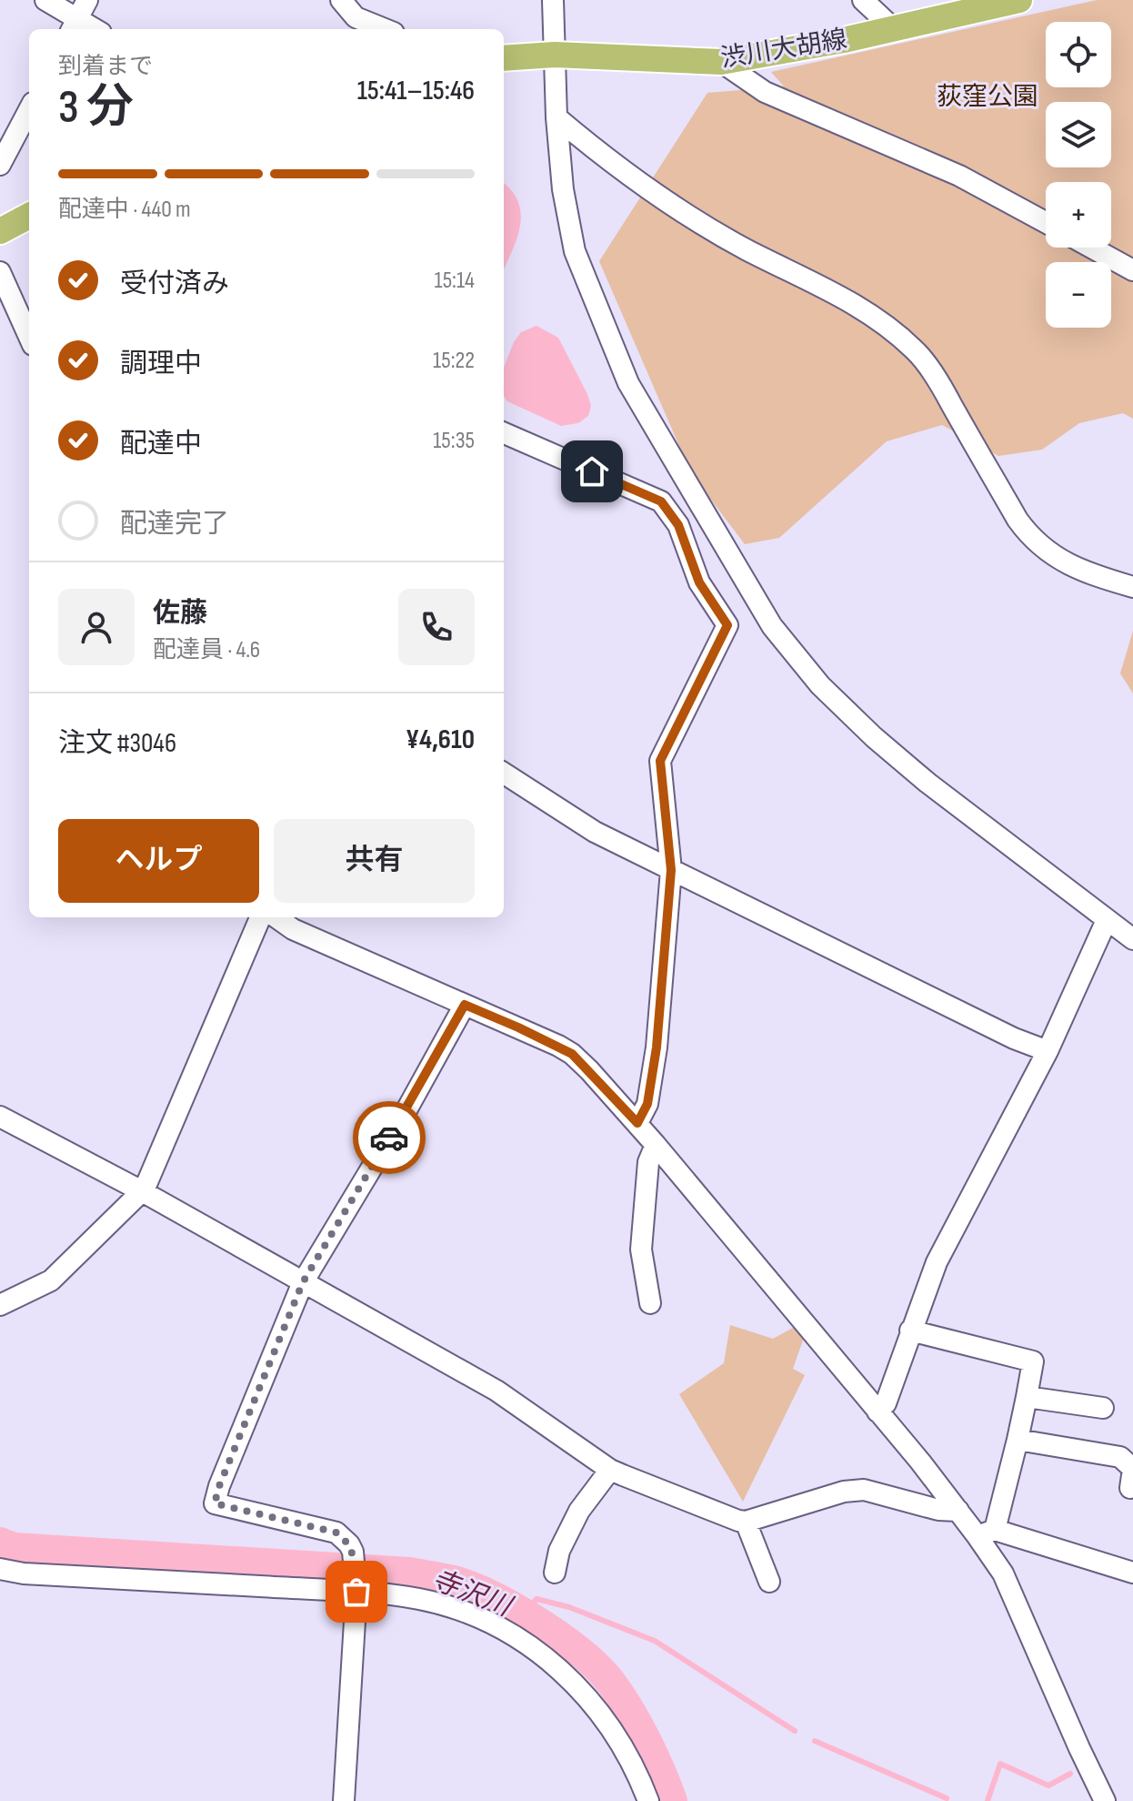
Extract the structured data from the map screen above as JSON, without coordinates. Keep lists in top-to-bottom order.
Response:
{
  "streets": {
    "main road": ["渋川大胡線"]
  },
  "water": ["寺沢川"],
  "parks": ["荻窪公園"],
  "page": {
    "map_buttons": ["+", "−"],
    "heading": ["3 分", "到着まで", "15:41–15:46"],
    "panel": [
      "佐藤",
      "配達員 · 4.6",
      "注文 #3046",
      "¥4,610"
    ],
    "bar": "配達中 · 440 m",
    "list": [
      ["受付済み", "15:14"],
      ["調理中", "15:22"],
      ["配達中", "15:35"],
      "配達完了"
    ],
    "buttons": ["ヘルプ", "共有"]
  }
}
